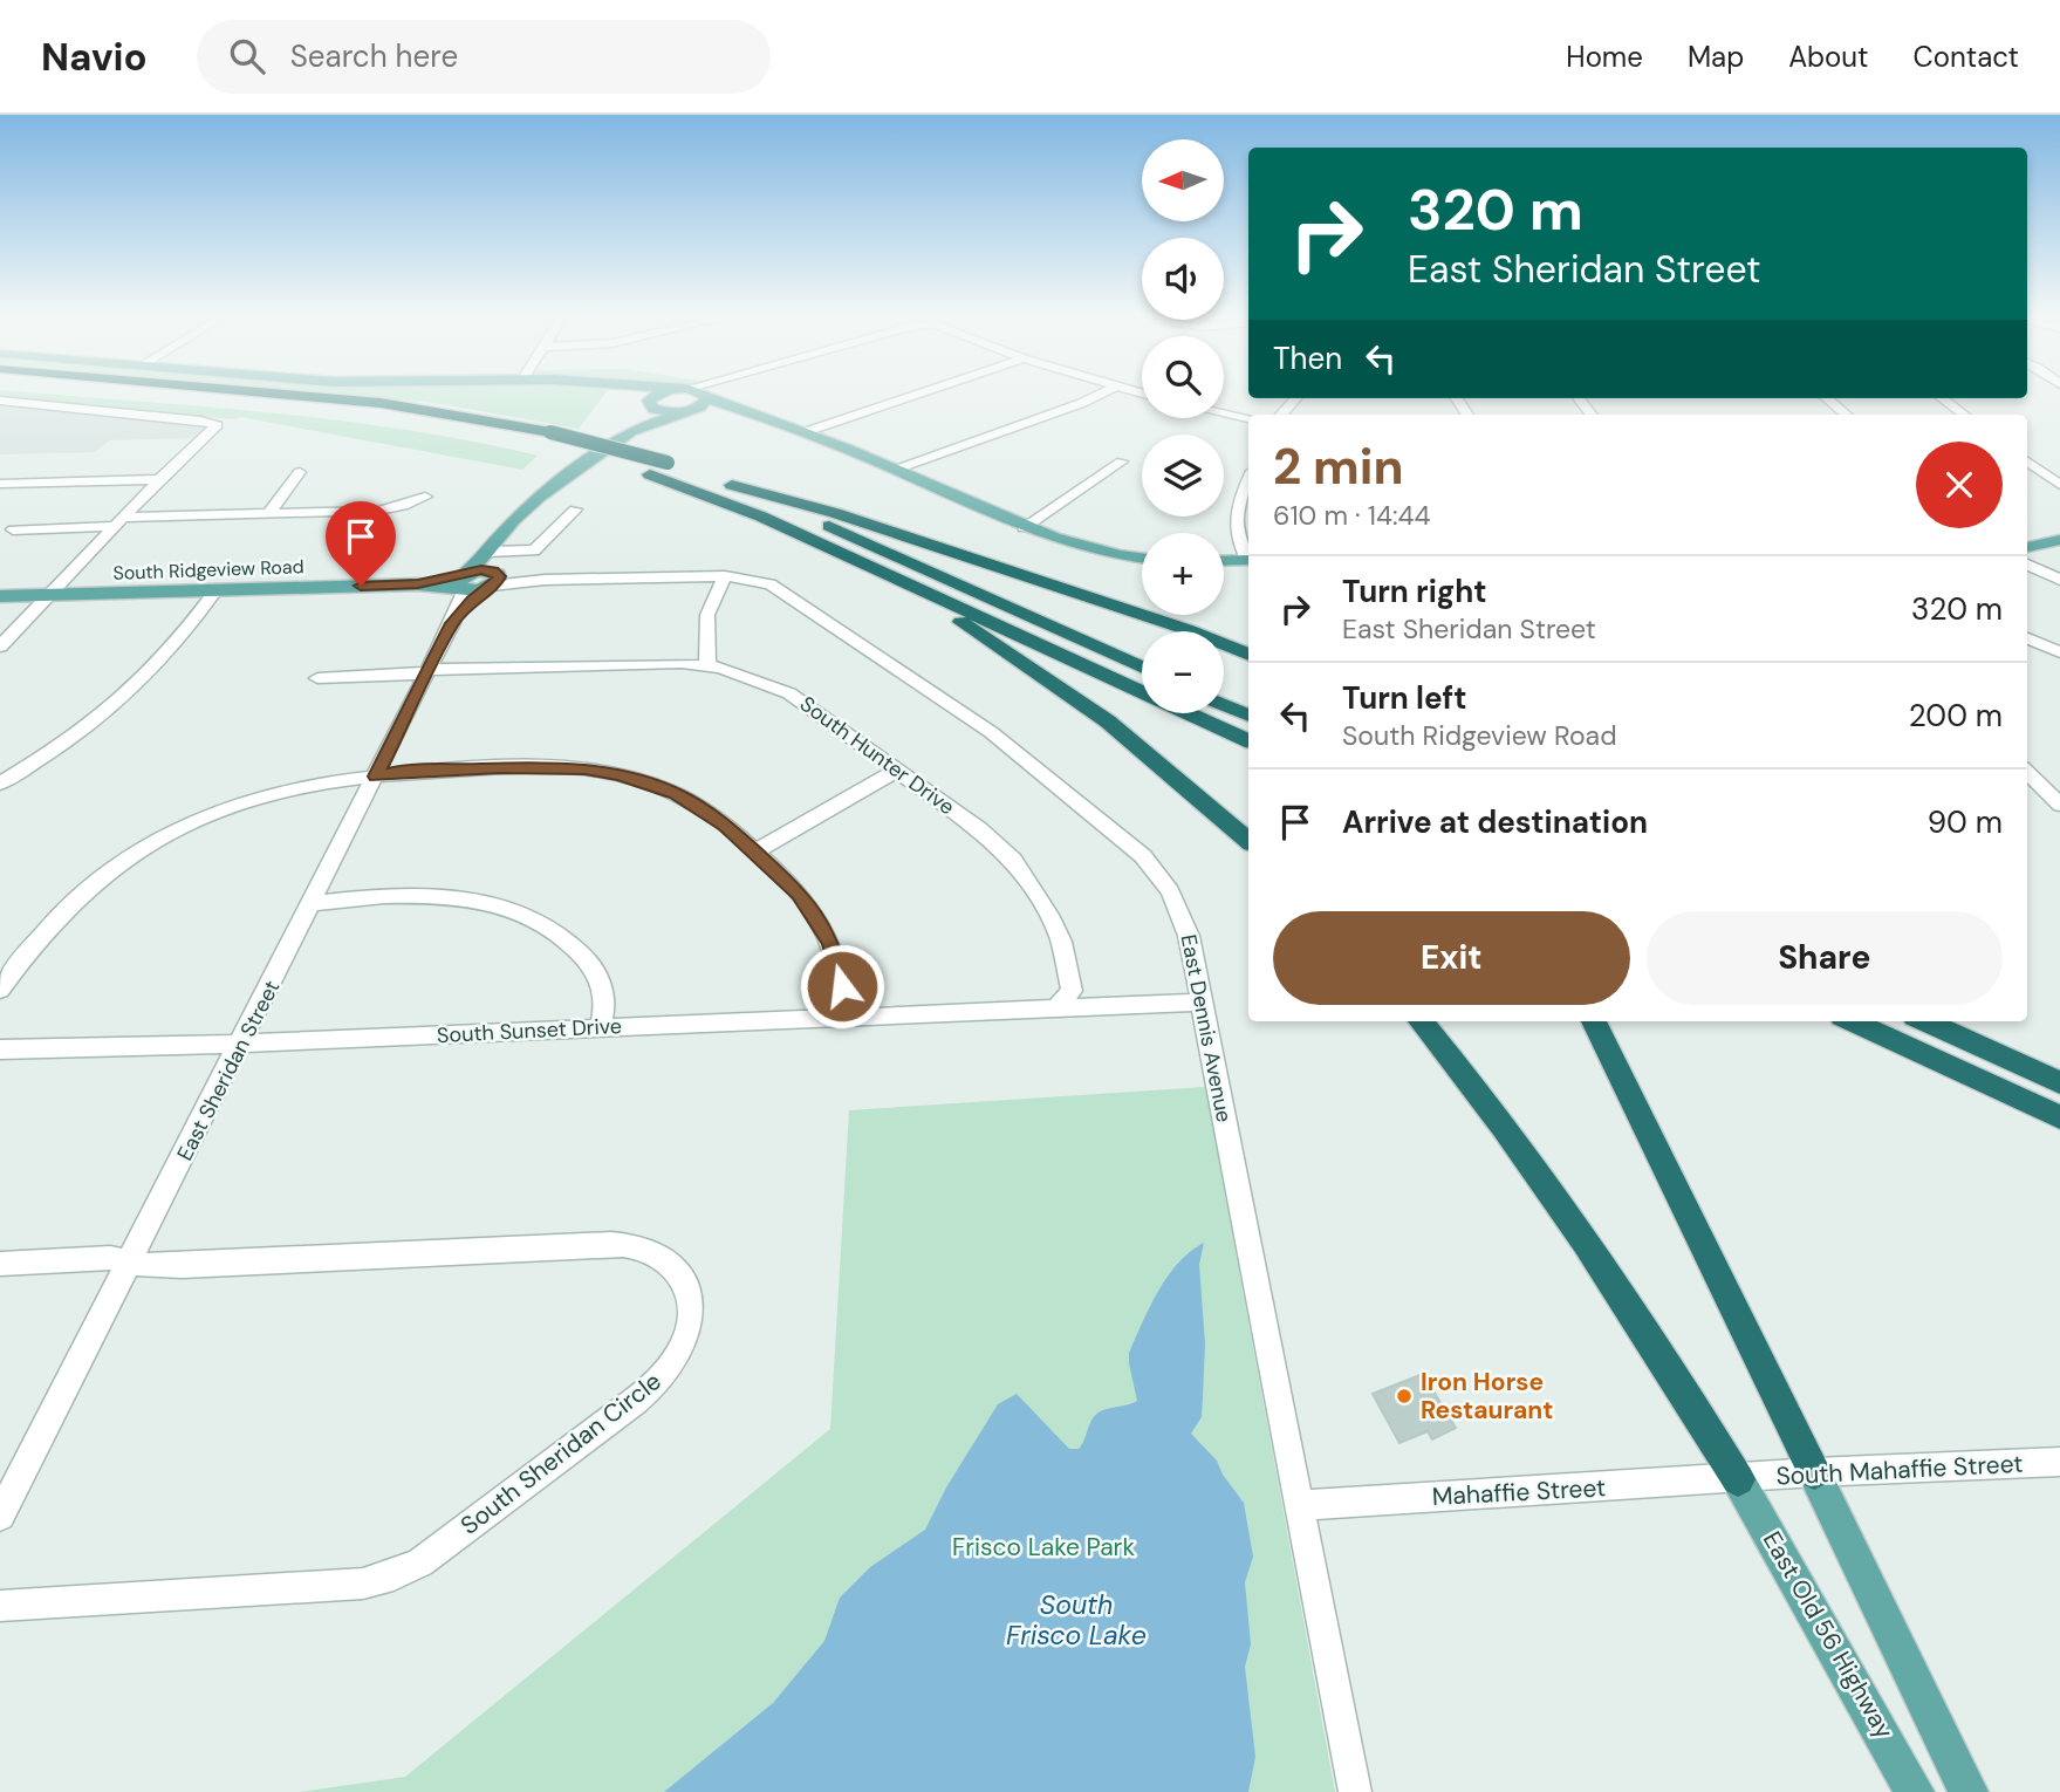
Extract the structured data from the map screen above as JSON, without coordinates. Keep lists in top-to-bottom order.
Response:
{
  "streets": {
    "main road": ["South Ridgeview Road", "East Sheridan Street", "East Old 56 Highway"],
    "street": [
      "South Hunter Drive",
      "East Dennis Avenue",
      "South Sunset Drive",
      "South Sheridan Circle",
      "South Mahaffie Street",
      "Mahaffie Street"
    ]
  },
  "crossings": [
    ["South Ridgeview Road", "East Dennis Avenue"],
    ["South Ridgeview Road", "East Sheridan Street"],
    ["South Hunter Drive", "South Sunset Drive"],
    ["South Hunter Drive", "East Sheridan Street"],
    ["East Dennis Avenue", "South Sunset Drive"],
    ["East Dennis Avenue", "East Sheridan Street"],
    ["East Dennis Avenue", "Mahaffie Street"],
    ["South Sunset Drive", "East Sheridan Street"],
    ["East Sheridan Street", "South Sheridan Circle"],
    ["South Mahaffie Street", "Mahaffie Street"],
    ["South Mahaffie Street", "East Old 56 Highway"],
    ["Mahaffie Street", "East Old 56 Highway"]
  ],
  "water": ["South Frisco Lake"],
  "parks": ["Frisco Lake Park"],
  "places": ["Iron Horse Restaurant"],
  "north": "left",
  "page": {
    "header": "Navio",
    "search": "Search here",
    "nav": [
      "Home",
      "Map",
      "About",
      "Contact"
    ],
    "map_buttons": ["+", "−"],
    "turn": ["320 m", "East Sheridan Street"],
    "then": "Then",
    "heading": ["2 min", "610 m · 14:44"],
    "list": [
      {
        "name": "Turn right",
        "note": "East Sheridan Street",
        "value": "320 m"
      },
      {
        "name": "Turn left",
        "note": "South Ridgeview Road",
        "value": "200 m"
      },
      {
        "name": "Arrive at destination",
        "value": "90 m"
      }
    ],
    "buttons": ["Exit", "Share"]
  }
}
